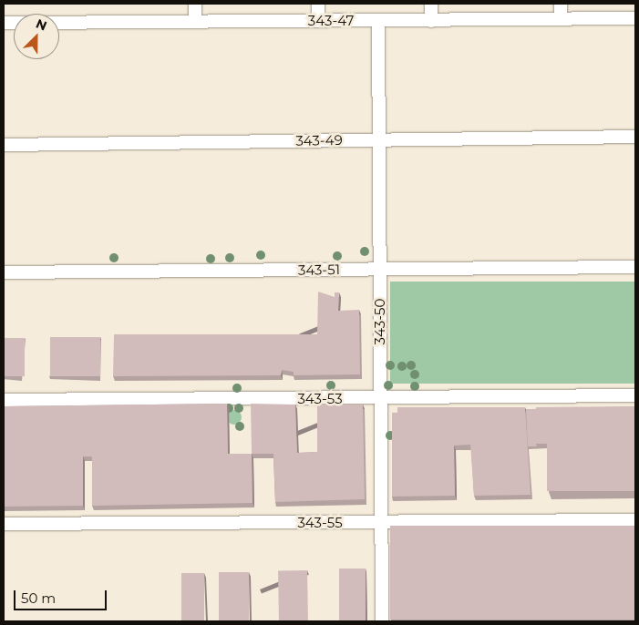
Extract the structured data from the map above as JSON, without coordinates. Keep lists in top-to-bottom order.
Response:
{
  "streets": {
    "street": [
      "343-47",
      "343-49",
      "343-51",
      "343-50",
      "343-53",
      "343-55"
    ]
  },
  "crossings": [
    ["343-47", "343-50"],
    ["343-49", "343-50"],
    ["343-51", "343-50"],
    ["343-50", "343-53"],
    ["343-50", "343-55"]
  ],
  "scale_bar": "50 m",
  "north": "top right"
}
